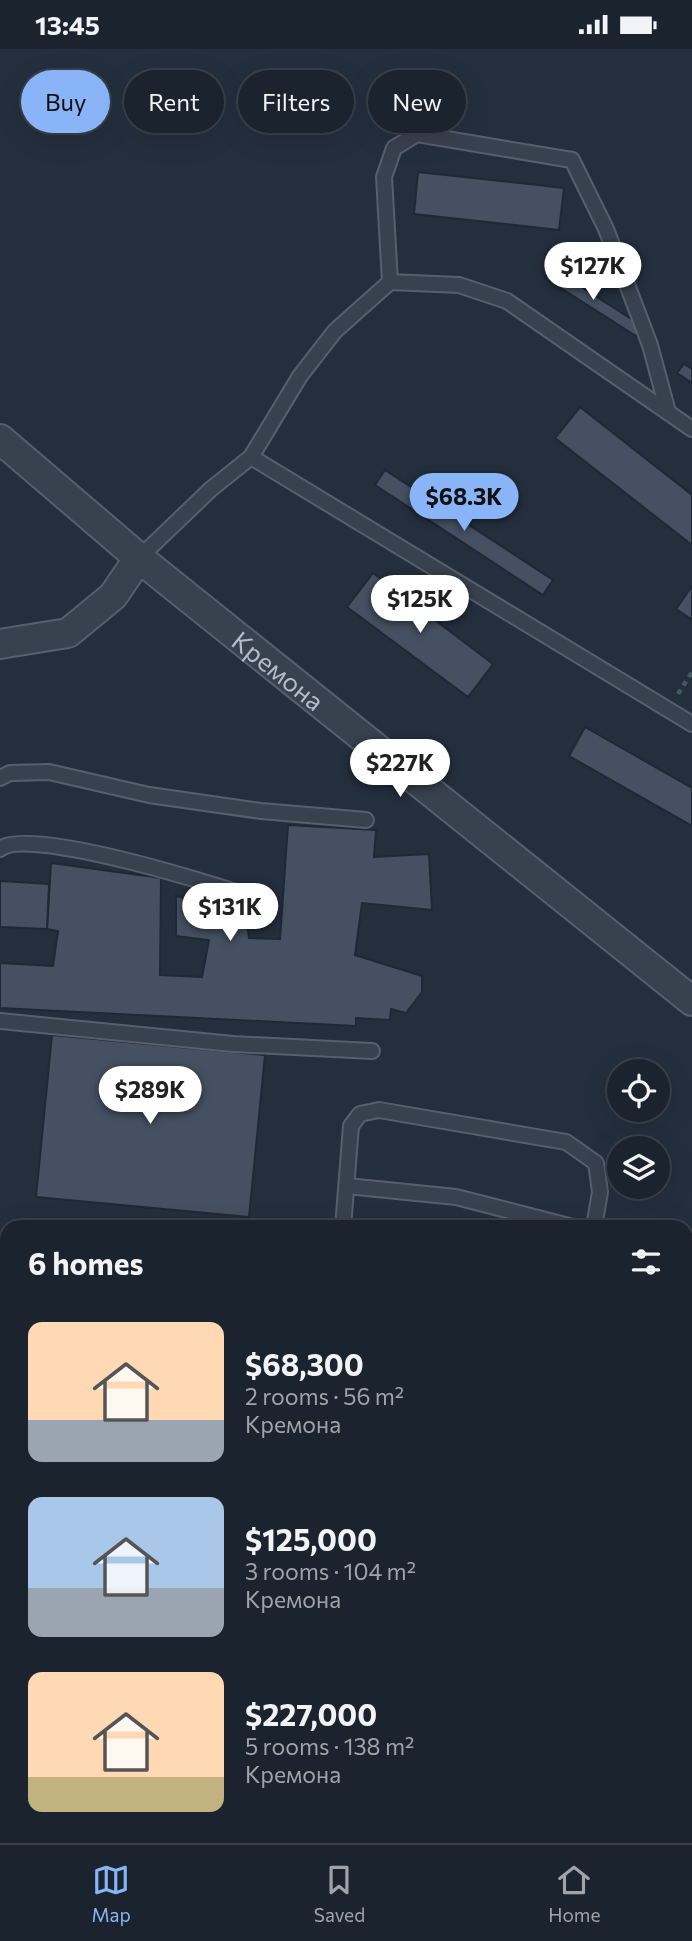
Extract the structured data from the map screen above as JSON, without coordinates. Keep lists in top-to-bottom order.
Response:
{
  "streets": {
    "street": ["Кремона"]
  },
  "page": {
    "status": "13:45",
    "chip": [
      "Buy",
      "Rent",
      "Filters",
      "New"
    ],
    "price": [
      "$127K",
      "$68.3K",
      "$125K",
      "$227K",
      "$131K",
      "$289K"
    ],
    "heading": "6 homes",
    "list": [
      {
        "name": "$68,300",
        "note": "2 rooms · 56 m² · Кремона"
      },
      {
        "name": "$125,000",
        "note": "3 rooms · 104 m² · Кремона"
      },
      {
        "name": "$227,000",
        "note": "5 rooms · 138 m² · Кремона"
      }
    ],
    "tabs": ["Map", "Saved", "Home"]
  }
}
